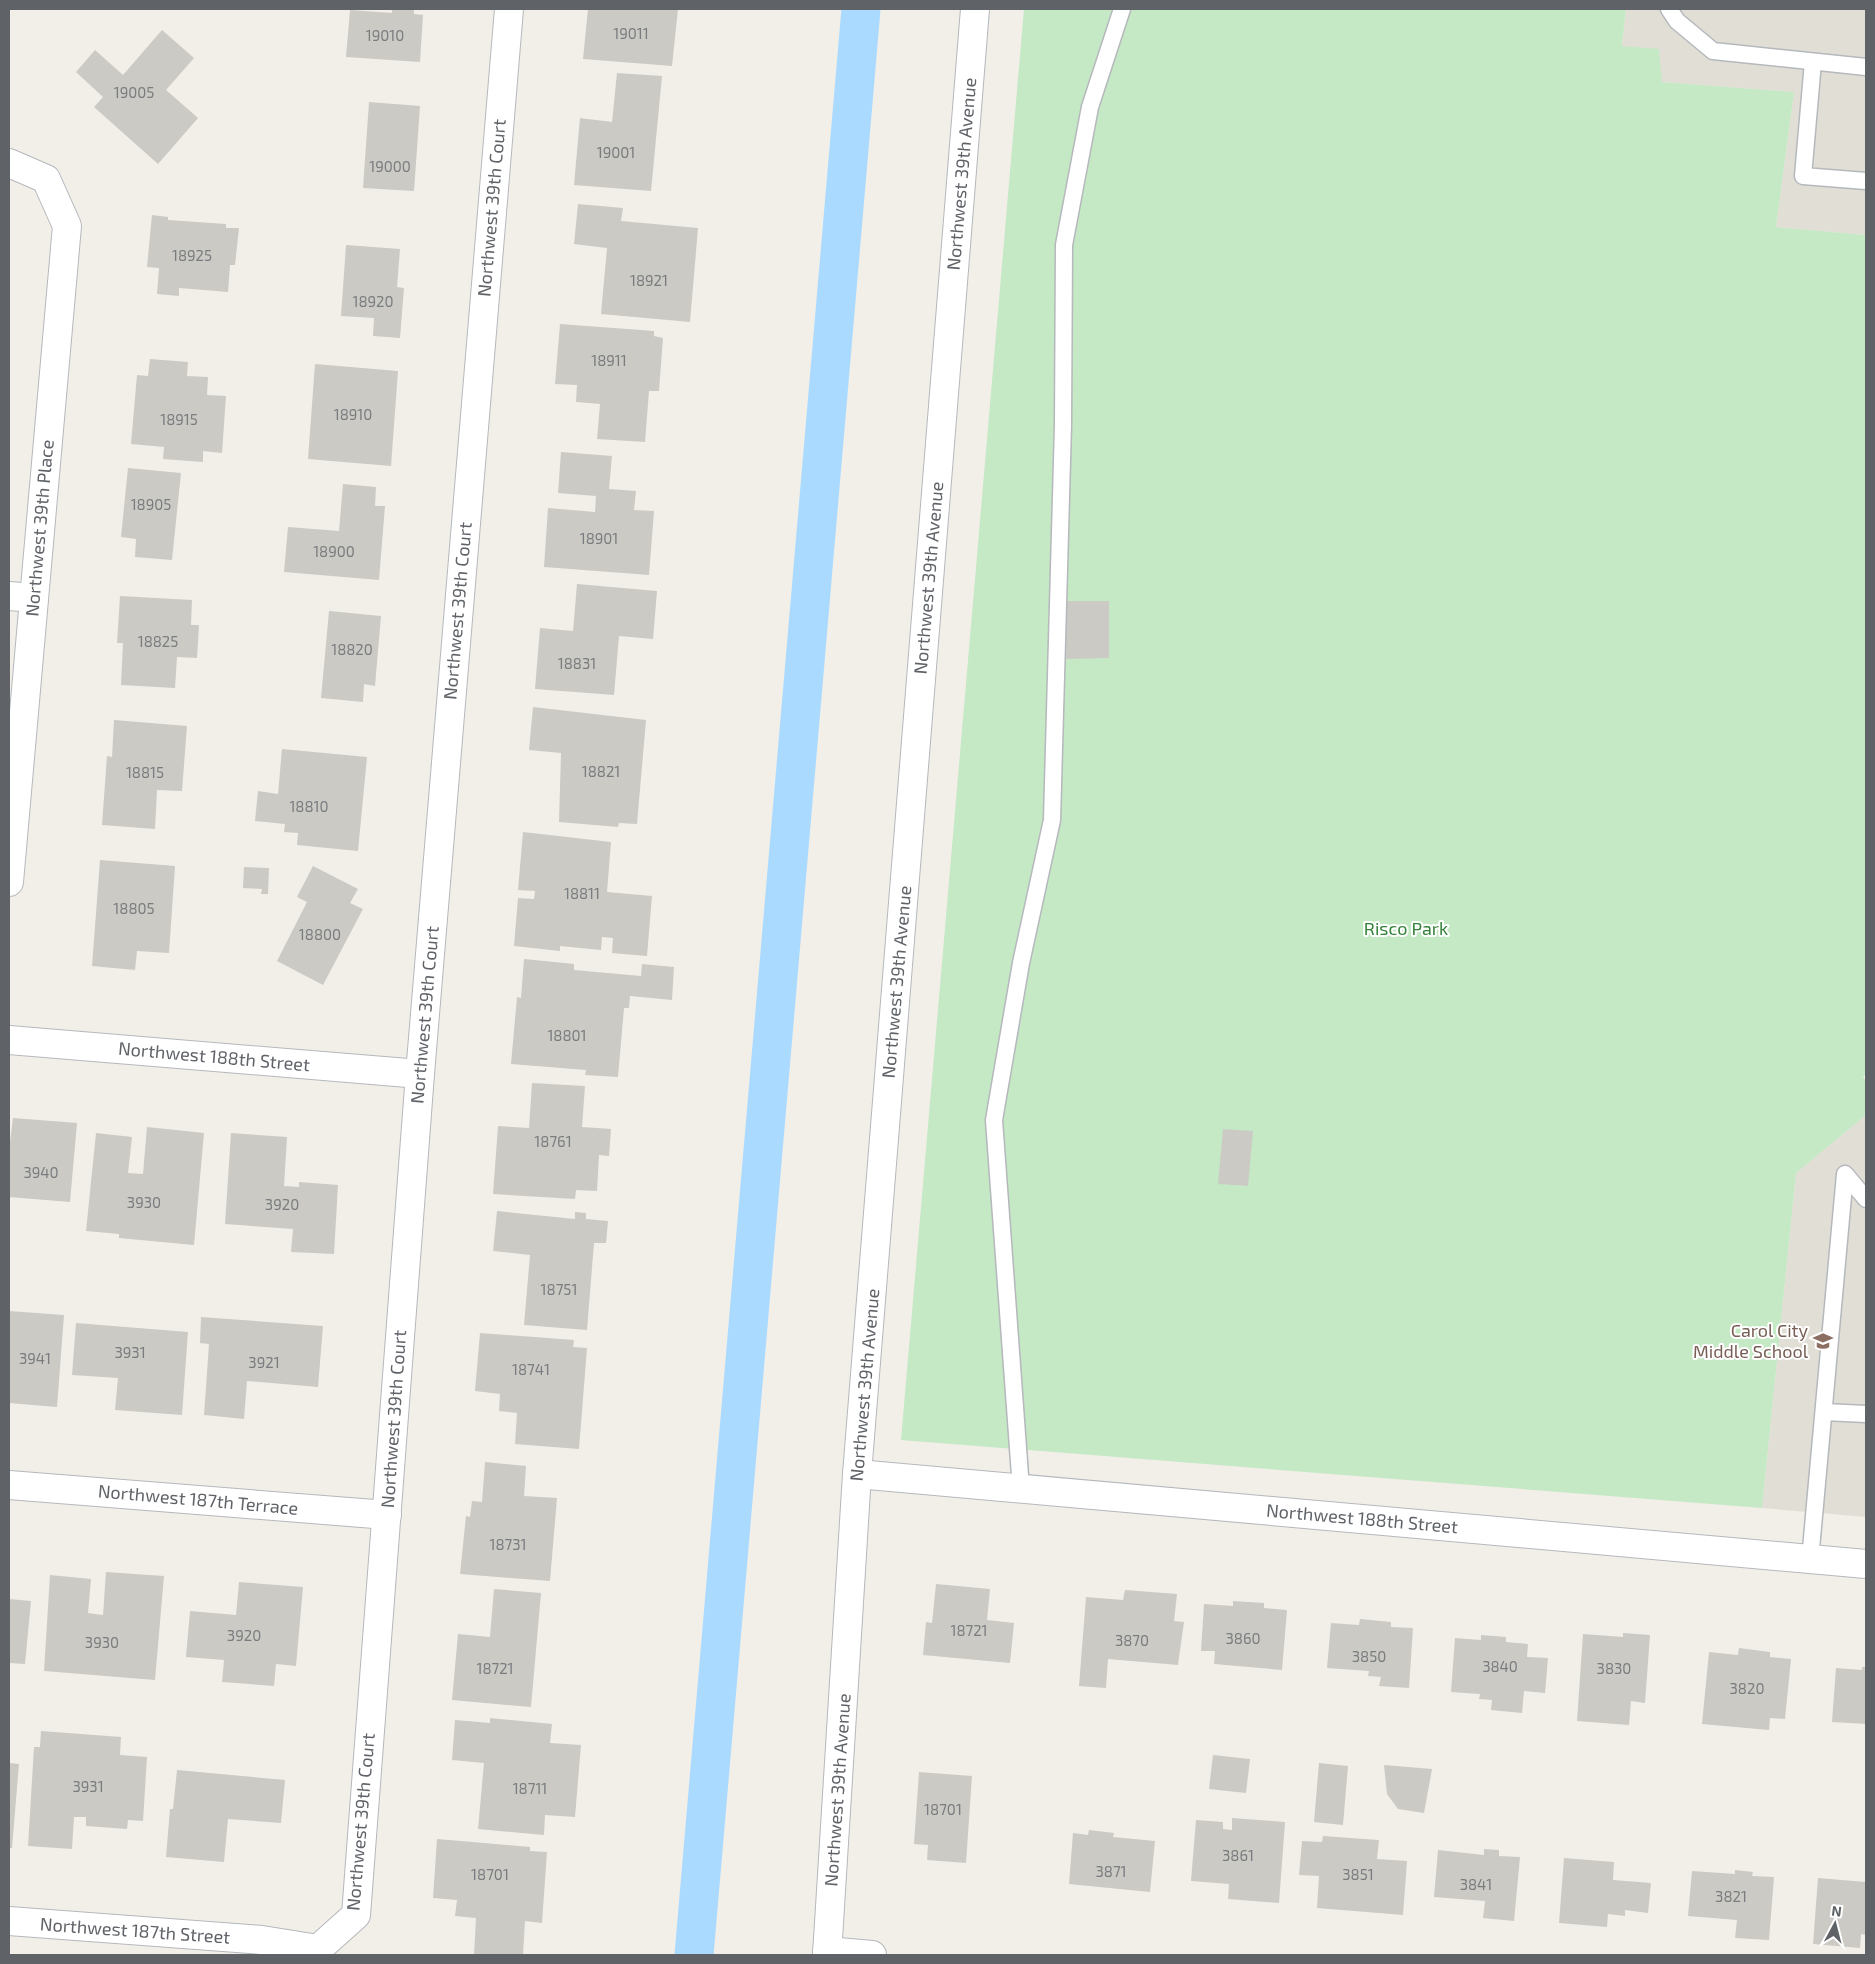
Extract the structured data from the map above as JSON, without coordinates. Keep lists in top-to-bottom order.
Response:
{
  "streets": {
    "street": [
      "Northwest 39th Avenue",
      "Northwest 39th Court",
      "Northwest 39th Place",
      "Northwest 188th Street",
      "Northwest 187th Terrace",
      "Northwest 187th Street"
    ]
  },
  "crossings": [
    ["Northwest 39th Avenue", "Northwest 188th Street"],
    ["Northwest 39th Court", "Northwest 188th Street"],
    ["Northwest 39th Court", "Northwest 187th Terrace"],
    ["Northwest 39th Court", "Northwest 187th Street"]
  ],
  "parks": ["Risco Park"],
  "places": {
    "school or university": ["Carol City Middle School"]
  },
  "house_numbers": [
    "19011",
    "19010",
    "19005",
    "19001",
    "19000",
    "18925",
    "18921",
    "18920",
    "18911",
    "18910",
    "18915",
    "18905",
    "18901",
    "18900",
    "18825",
    "18820",
    "18831",
    "18821",
    "18815",
    "18810",
    "18811",
    "18805",
    "18800",
    "18801",
    "18761",
    "3940",
    "3930",
    "3920",
    "18751",
    "3931",
    "3941",
    "3921",
    "18741",
    "18731",
    "18721",
    "3920",
    "3860",
    "3870",
    "3930",
    "3850",
    "3840",
    "18721",
    "3830",
    "3820",
    "3931",
    "18711",
    "18701",
    "3861",
    "3871",
    "18701",
    "3851",
    "3841",
    "3821"
  ],
  "north": "top"
}
